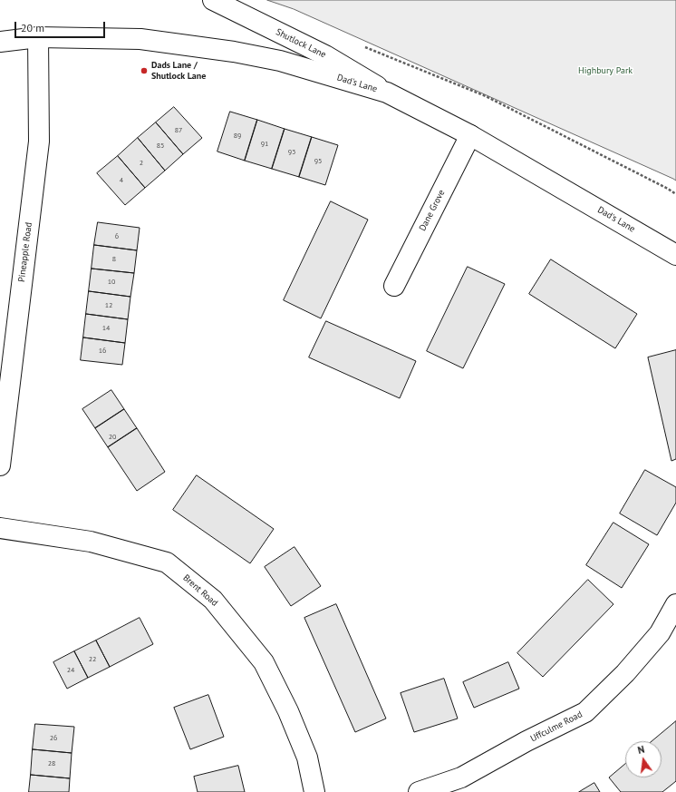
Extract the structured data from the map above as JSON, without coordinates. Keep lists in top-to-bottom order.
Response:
{
  "streets": {
    "street": [
      "Shutlock Lane",
      "Dad's Lane",
      "Dane Grove",
      "Pineapple Road",
      "Brent Road",
      "Uffculme Road"
    ]
  },
  "crossings": [
    ["Shutlock Lane", "Dad's Lane"],
    ["Dad's Lane", "Dane Grove"],
    ["Dad's Lane", "Pineapple Road"]
  ],
  "parks": ["Highbury Park"],
  "places": ["Dads Lane / Shutlock Lane"],
  "house_numbers": [
    "87",
    "89",
    "91",
    "85",
    "93",
    "95",
    "2",
    "4",
    "6",
    "8",
    "10",
    "12",
    "14",
    "16",
    "20",
    "22",
    "24",
    "26",
    "28"
  ],
  "scale_bar": "20 m",
  "north": "top"
}
